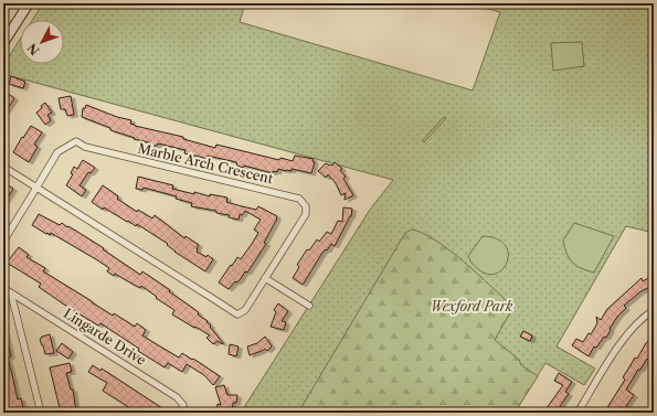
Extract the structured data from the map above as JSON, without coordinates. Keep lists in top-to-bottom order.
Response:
{
  "streets": {
    "street": ["Marble Arch Crescent", "Lingarde Drive"]
  },
  "parks": ["Wexford Park"],
  "north": "bottom left"
}
